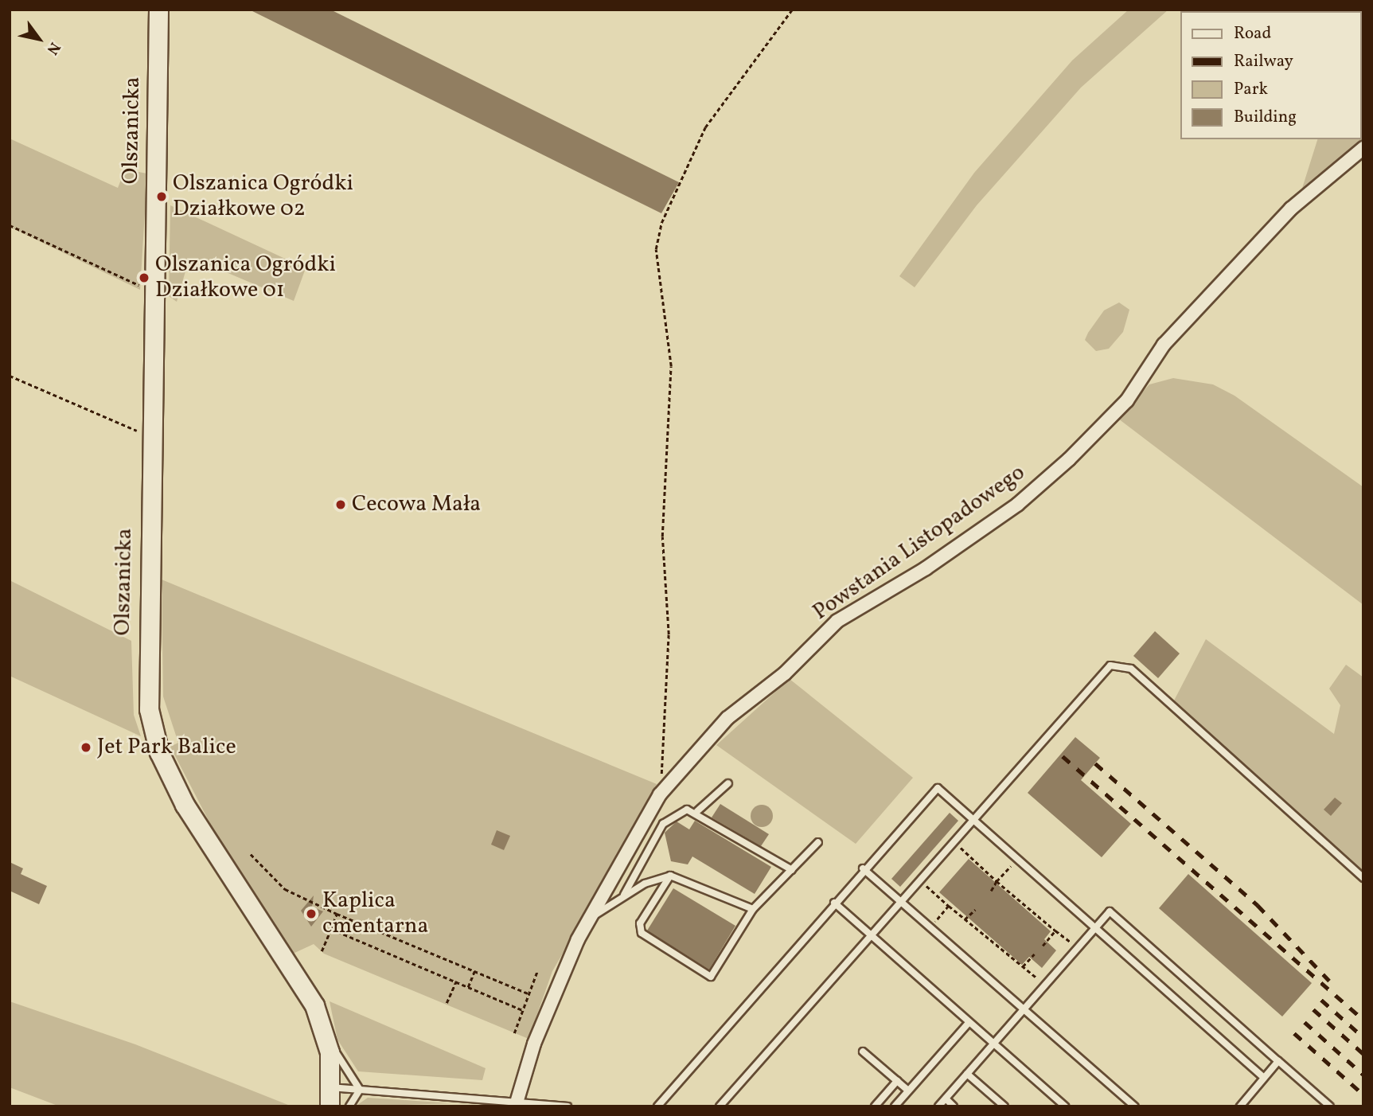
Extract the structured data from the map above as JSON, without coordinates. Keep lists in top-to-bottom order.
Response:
{
  "streets": {
    "street": ["Olszanicka", "Powstania Listopadowego"]
  },
  "places": [
    "Olszanica Ogródki Działkowe 02",
    "Olszanica Ogródki Działkowe 01",
    "Cecowa Mała",
    "Jet Park Balice",
    "Kaplica cmentarna"
  ],
  "legend": [
    "Road",
    "Railway",
    "Park",
    "Building"
  ],
  "north": "bottom right"
}
